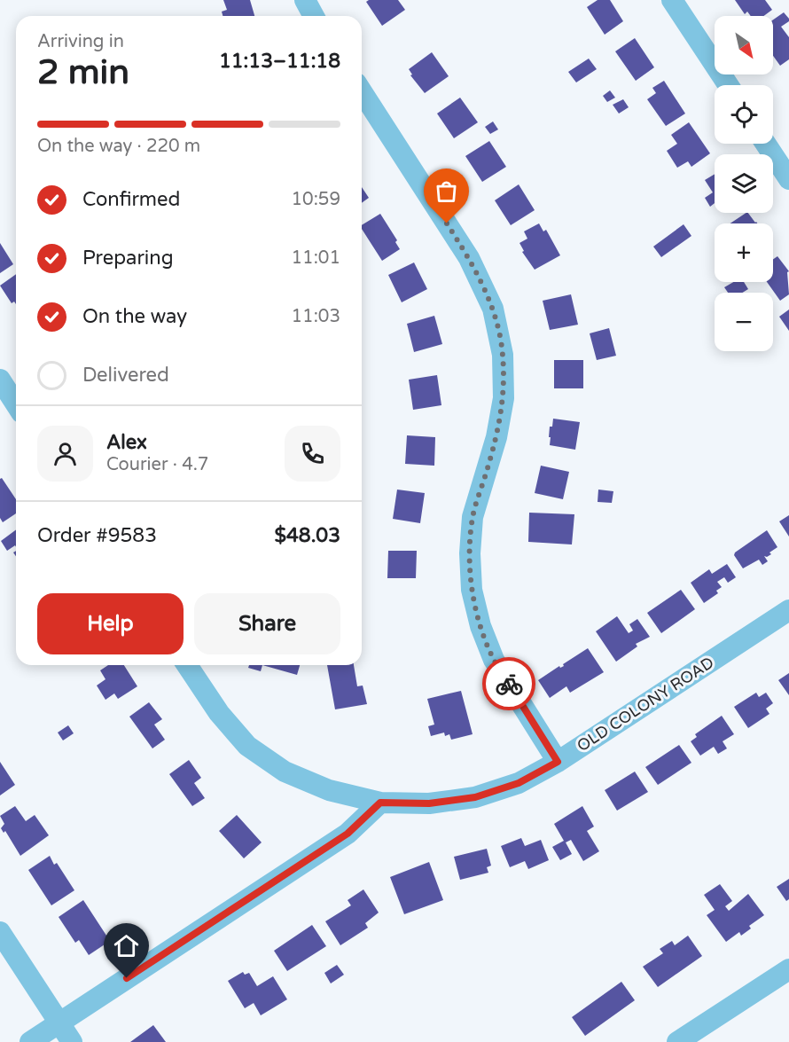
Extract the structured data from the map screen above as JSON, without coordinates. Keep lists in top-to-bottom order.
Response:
{
  "streets": {
    "street": ["OLD COLONY ROAD"]
  },
  "north": "bottom right",
  "page": {
    "map_buttons": ["+", "−"],
    "heading": ["2 min", "Arriving in", "11:13–11:18"],
    "panel": [
      "Alex",
      "Courier · 4.7",
      "Order #9583",
      "$48.03"
    ],
    "bar": "On the way · 220 m",
    "list": [
      ["Confirmed", "10:59"],
      ["Preparing", "11:01"],
      ["On the way", "11:03"],
      "Delivered"
    ],
    "buttons": ["Help", "Share"]
  }
}
